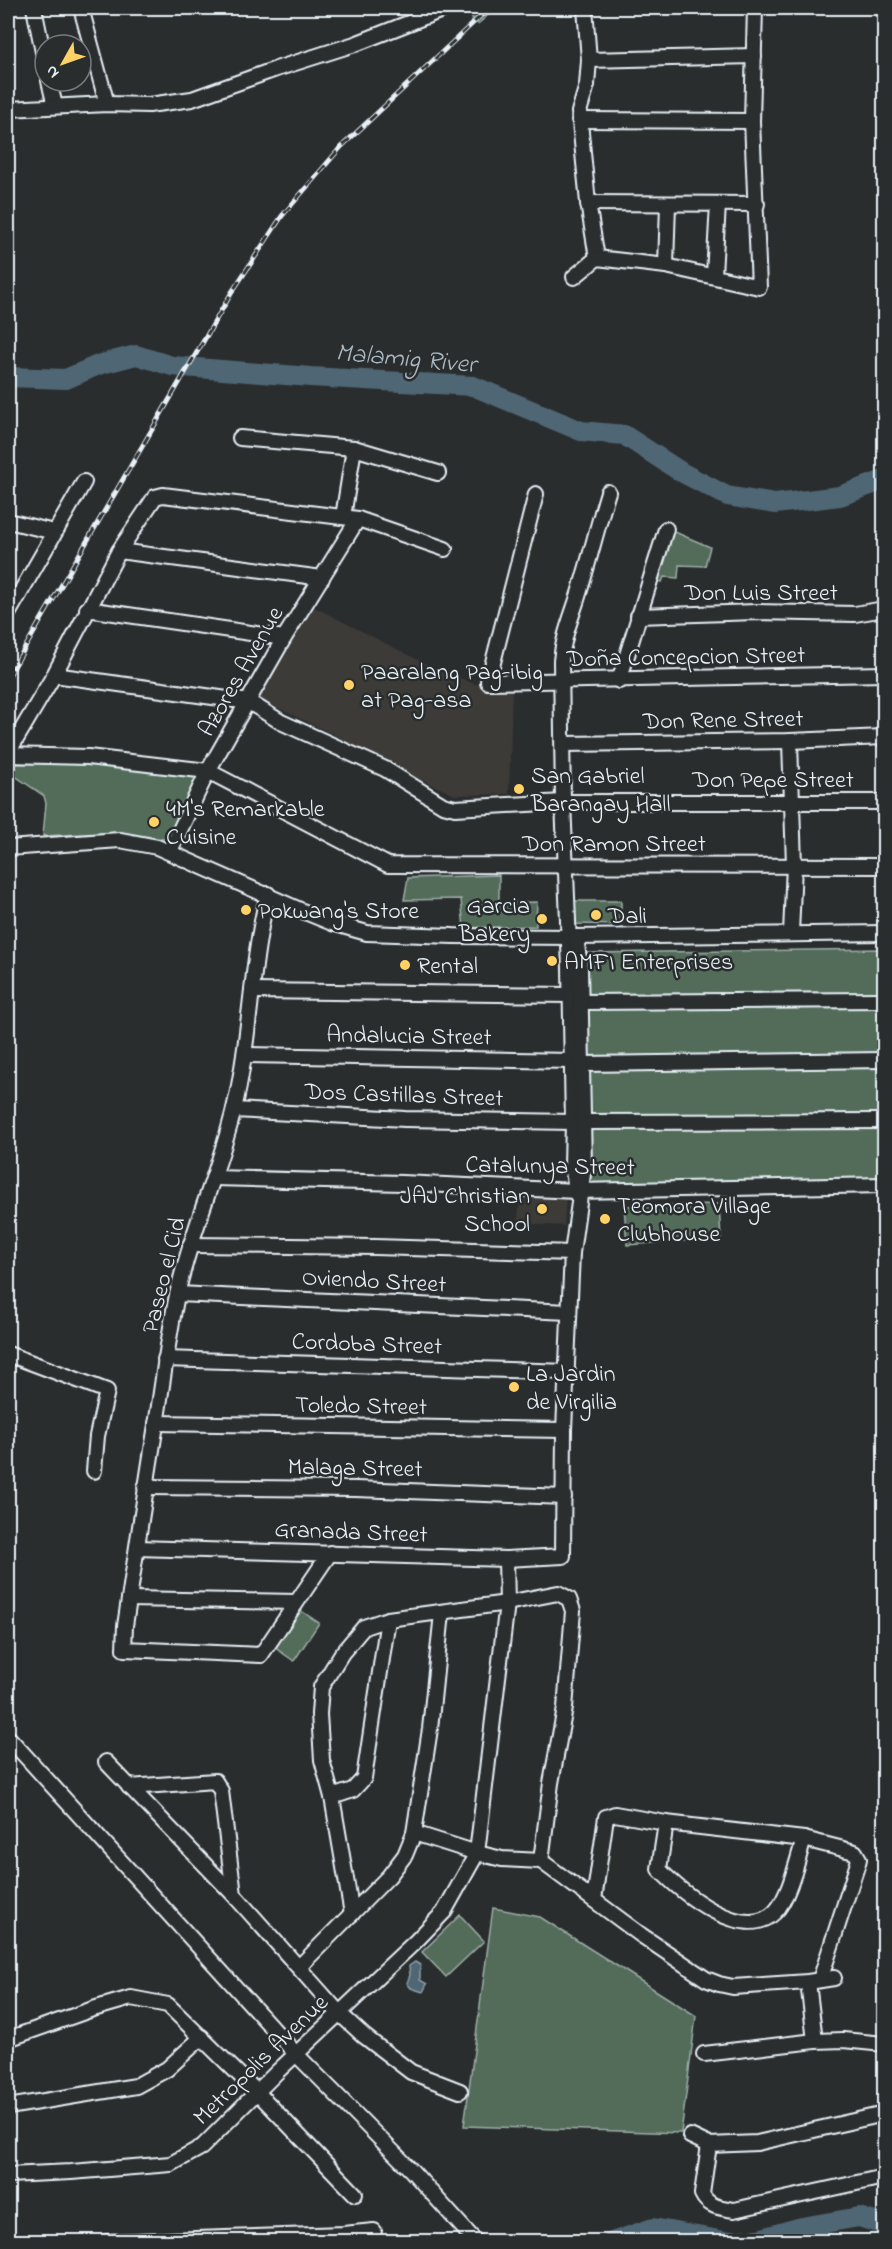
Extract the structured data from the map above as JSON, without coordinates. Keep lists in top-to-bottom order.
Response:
{
  "streets": {
    "street": [
      "Don Luis Street",
      "Doña Concepcion Street",
      "Azores Avenue",
      "Don Rene Street",
      "Don Pepe Street",
      "Don Ramon Street",
      "Andalucia Street",
      "Dos Castillas Street",
      "Catalunya Street",
      "Paseo el Cid",
      "Oviendo Street",
      "Cordoba Street",
      "Toledo Street",
      "Malaga Street",
      "Granada Street",
      "Metropolis Avenue"
    ]
  },
  "crossings": [
    ["Azores Avenue", "Don Pepe Street"],
    ["Azores Avenue", "Don Ramon Street"],
    ["Andalucia Street", "Paseo el Cid"],
    ["Dos Castillas Street", "Paseo el Cid"],
    ["Catalunya Street", "Paseo el Cid"],
    ["Paseo el Cid", "Oviendo Street"],
    ["Paseo el Cid", "Cordoba Street"],
    ["Paseo el Cid", "Toledo Street"],
    ["Paseo el Cid", "Malaga Street"],
    ["Paseo el Cid", "Granada Street"],
    ["Malaga Street", "Granada Street"]
  ],
  "water": ["Malamig River"],
  "places": [
    "Paaralang Pag-ibig at Pag-asa",
    "San Gabriel Barangay Hall",
    "4M's Remarkable Cuisine",
    "Pokwang's Store",
    "Dali",
    "Garcia Bakery",
    "AMFI Enterprises",
    "Rental",
    "JAJ Christian School",
    "Teomora Village Clubhouse",
    "La Jardin de Virgilia"
  ],
  "north": "bottom left"
}
